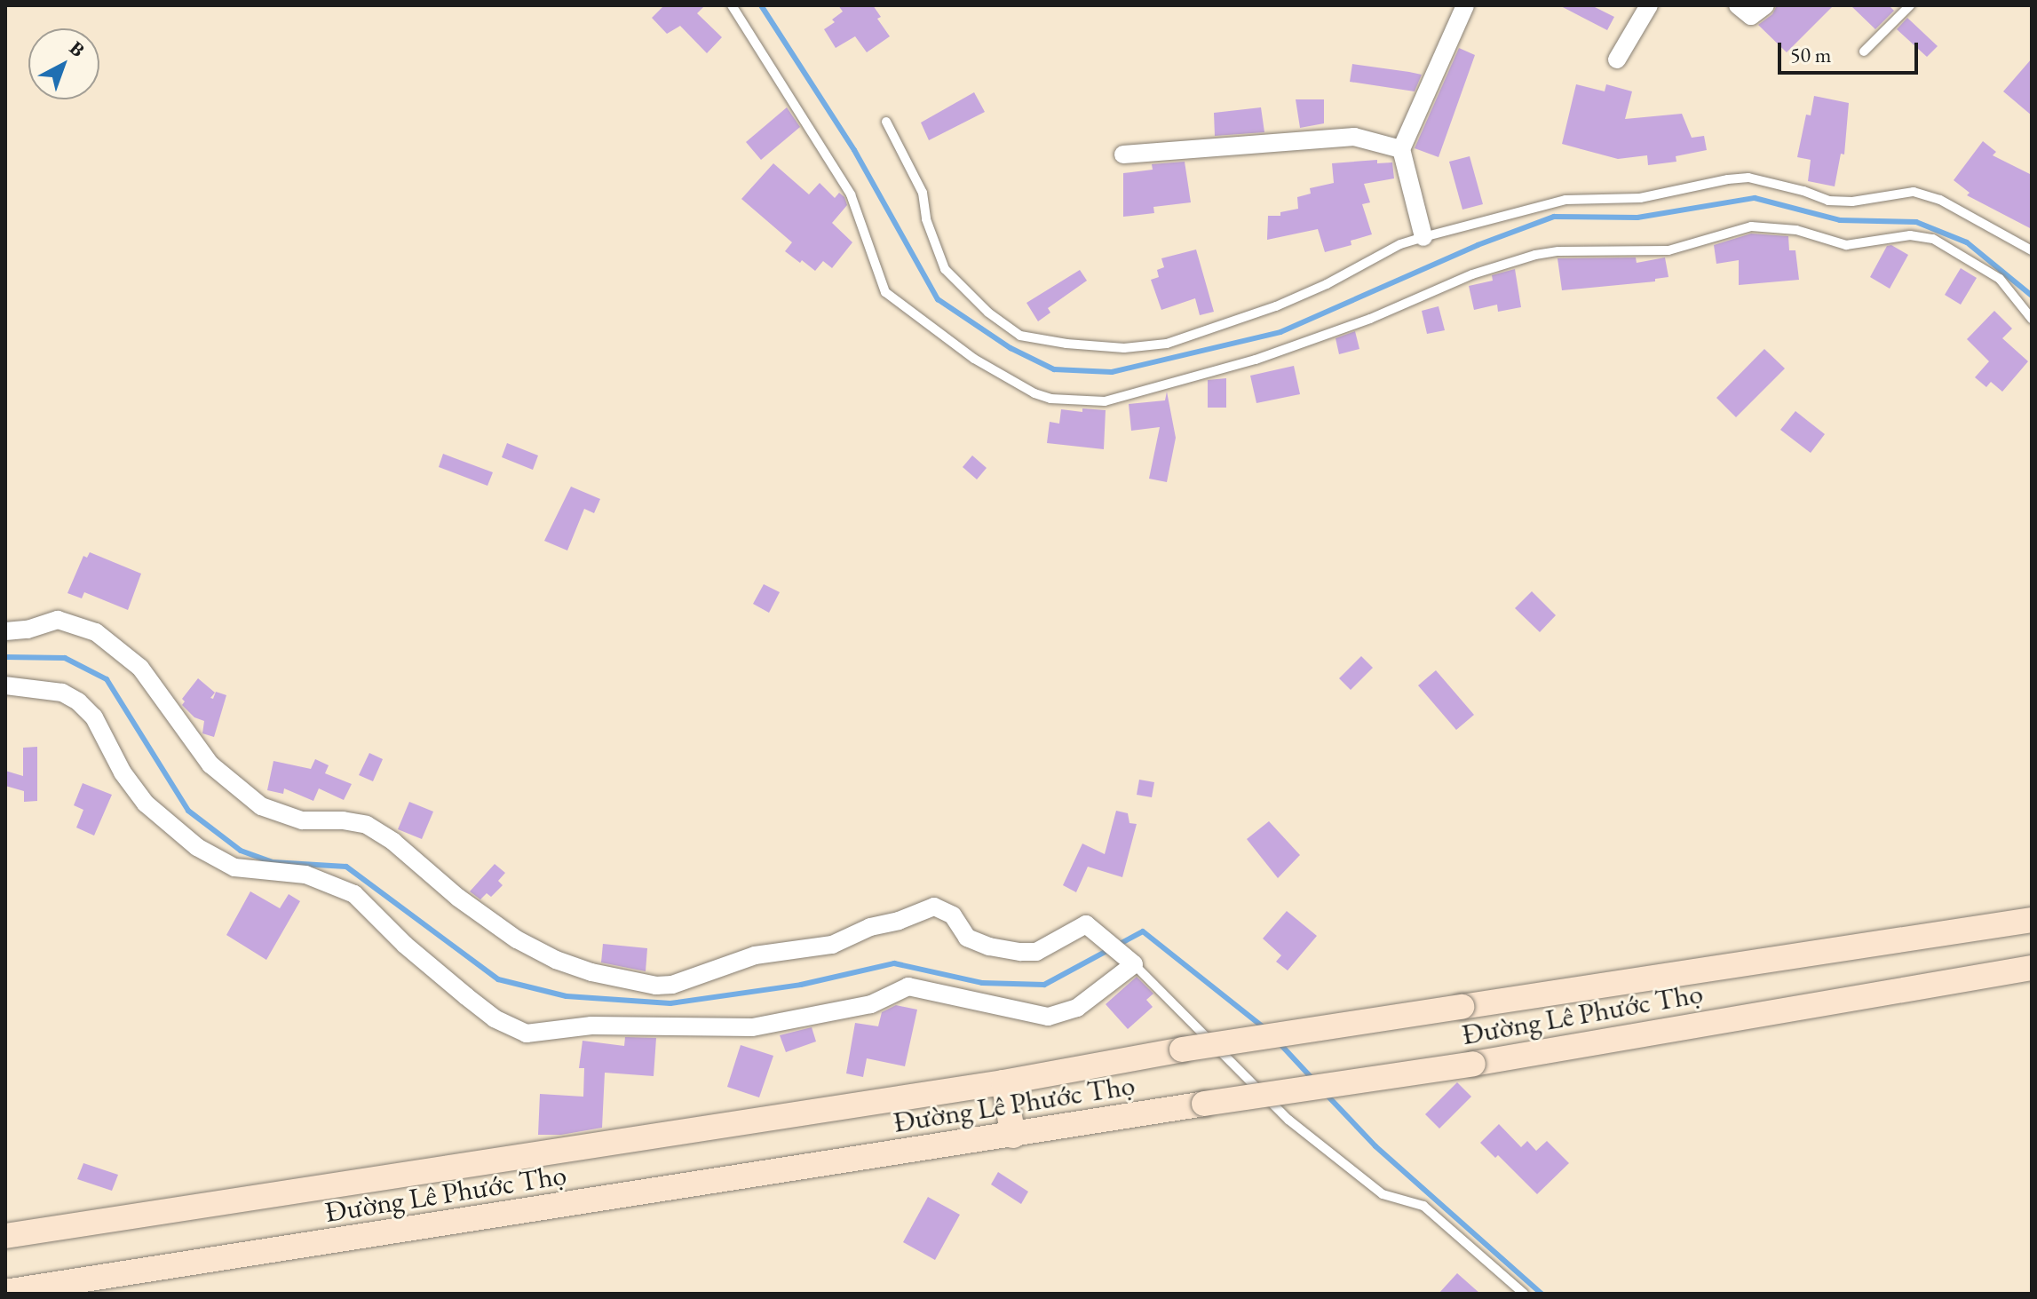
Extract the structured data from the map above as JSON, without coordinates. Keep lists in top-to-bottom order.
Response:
{
  "streets": {
    "street": ["Đường Lê Phước Thọ"]
  },
  "scale_bar": "50 m",
  "north": "top right"
}
